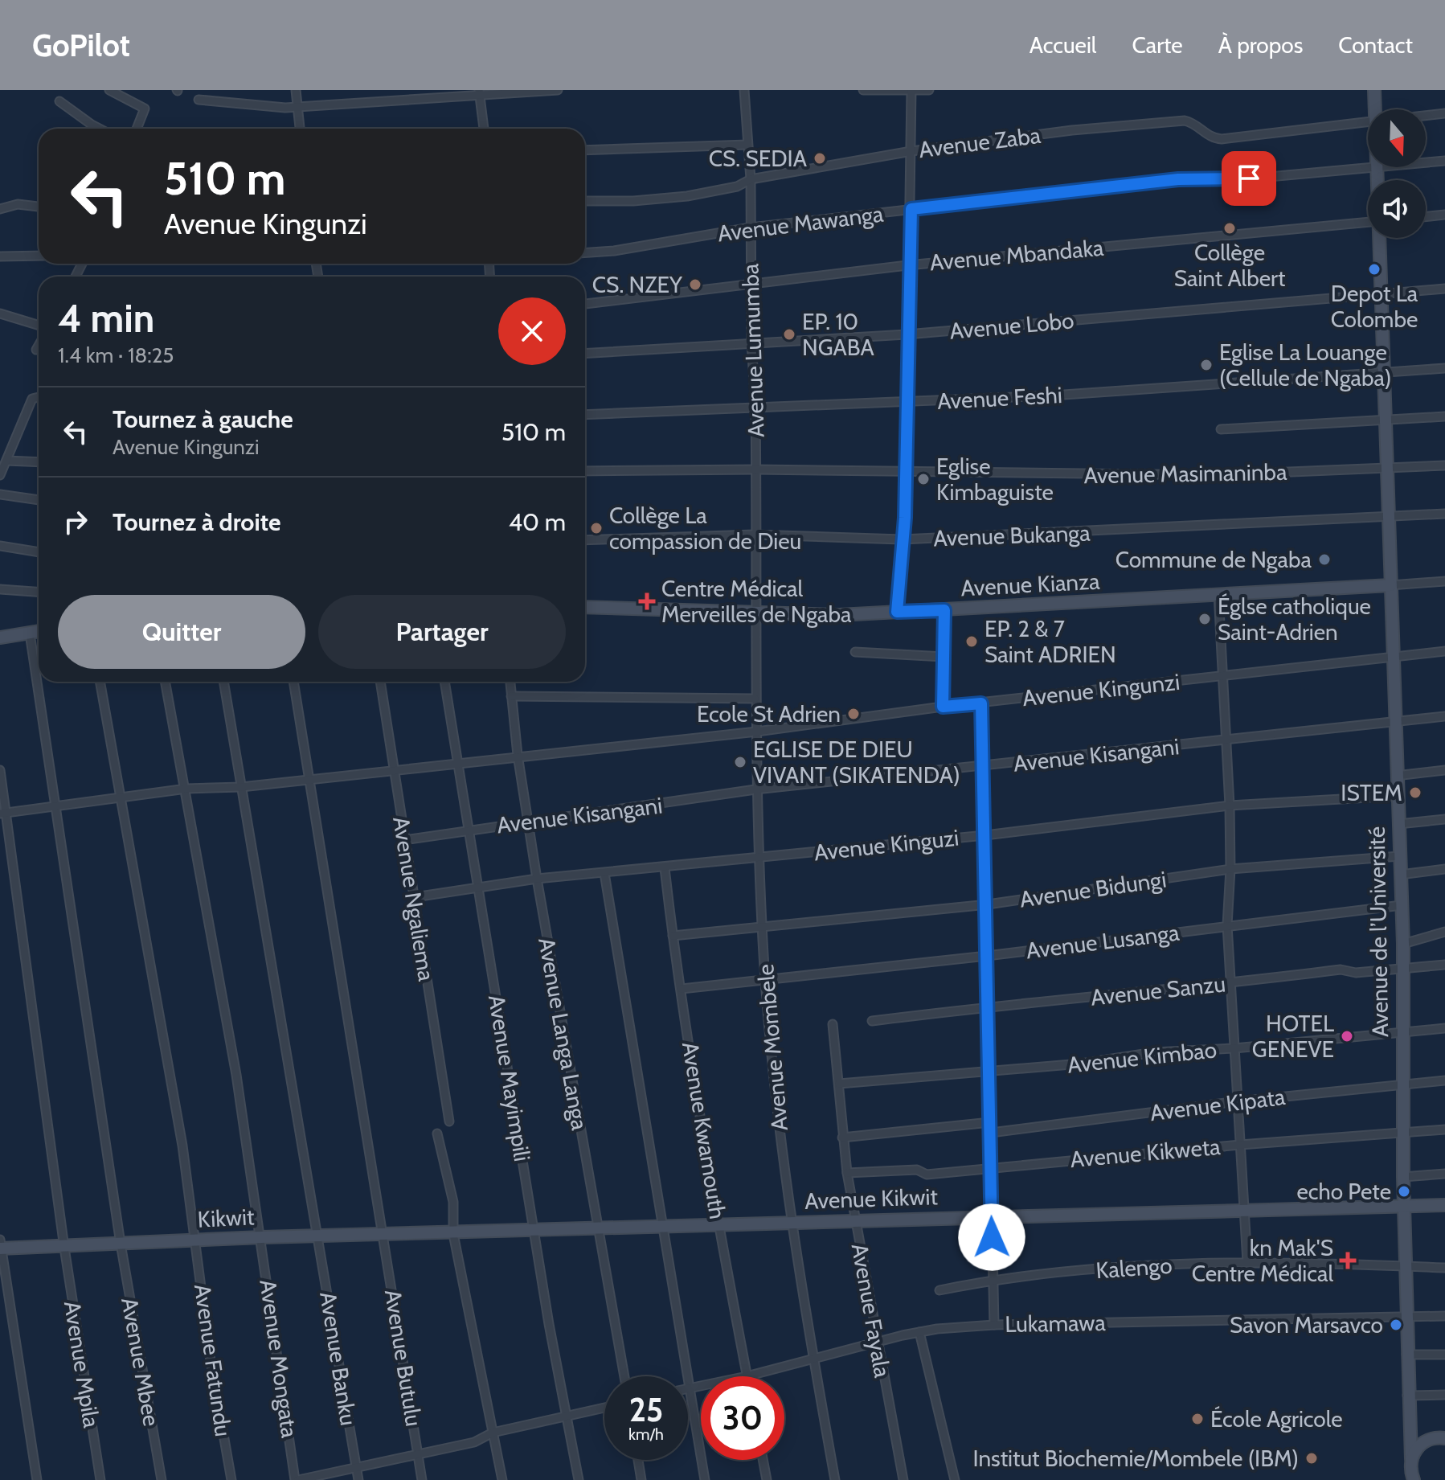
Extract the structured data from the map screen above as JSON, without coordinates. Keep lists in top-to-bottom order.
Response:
{
  "streets": {
    "main road": [
      "Avenue Kianza",
      "Avenue de l’Université",
      "Avenue Kikwit",
      "Kikwit"
    ],
    "street": [
      "Avenue Zaba",
      "Avenue Mawanga",
      "Avenue Mbandaka",
      "Avenue Lobo",
      "Avenue Lumumba",
      "Avenue Feshi",
      "Avenue Masimaninba",
      "Avenue Bukanga",
      "Avenue Kingunzi",
      "Avenue Kisangani",
      "Avenue Kinguzi",
      "Avenue Bidungi",
      "Avenue Ngaliema",
      "Avenue Lusanga",
      "Avenue Sanzu",
      "Avenue Langa Langa",
      "Avenue Mombele",
      "Avenue Kimbao",
      "Avenue Mayimpili",
      "Avenue Kipata",
      "Avenue Kwamouth",
      "Avenue Kikweta",
      "Kalengo",
      "Avenue Fayala",
      "Lukamawa",
      "Avenue Butulu",
      "Avenue Mongata",
      "Avenue Banku",
      "Avenue Fatundu",
      "Avenue Mbee",
      "Avenue Mpila"
    ]
  },
  "crossings": [
    ["Avenue Zaba", "Avenue Lumumba"],
    ["Avenue Mawanga", "Avenue Lumumba"],
    ["Avenue Mawanga", "Avenue de l’Université"],
    ["Avenue Mbandaka", "Avenue Lumumba"],
    ["Avenue Lobo", "Avenue Lumumba"],
    ["Avenue Lobo", "Avenue de l’Université"],
    ["Avenue Lumumba", "Avenue Feshi"],
    ["Avenue Lumumba", "Avenue Masimaninba"],
    ["Avenue Lumumba", "Avenue Bukanga"],
    ["Avenue Lumumba", "Avenue Kianza"],
    ["Avenue Lumumba", "Avenue Mombele"],
    ["Avenue Feshi", "Avenue de l’Université"],
    ["Avenue Masimaninba", "Avenue de l’Université"],
    ["Avenue Bukanga", "Avenue de l’Université"],
    ["Avenue Kianza", "Avenue de l’Université"],
    ["Avenue Kianza", "Avenue Mombele"],
    ["Avenue Kingunzi", "Avenue Ngaliema"],
    ["Avenue Kingunzi", "Avenue de l’Université"],
    ["Avenue Kingunzi", "Avenue Langa Langa"],
    ["Avenue Kingunzi", "Avenue Mombele"],
    ["Avenue Kingunzi", "Avenue Mayimpili"],
    ["Avenue Kingunzi", "Avenue Butulu"],
    ["Avenue Kingunzi", "Avenue Mongata"],
    ["Avenue Kingunzi", "Avenue Banku"],
    ["Avenue Kingunzi", "Avenue Fatundu"],
    ["Avenue Kingunzi", "Avenue Mbee"],
    ["Avenue Kingunzi", "Avenue Mpila"],
    ["Avenue Kisangani", "Avenue Ngaliema"],
    ["Avenue Kisangani", "Avenue de l’Université"],
    ["Avenue Kisangani", "Avenue Langa Langa"],
    ["Avenue Kisangani", "Avenue Mombele"],
    ["Avenue Kisangani", "Avenue Mayimpili"],
    ["Avenue Kinguzi", "Avenue Ngaliema"],
    ["Avenue Kinguzi", "Avenue de l’Université"],
    ["Avenue Kinguzi", "Avenue Langa Langa"],
    ["Avenue Kinguzi", "Avenue Mombele"],
    ["Avenue Kinguzi", "Avenue Mayimpili"],
    ["Avenue Kinguzi", "Avenue Kwamouth"],
    ["Avenue Bidungi", "Avenue de l’Université"],
    ["Avenue Bidungi", "Avenue Mombele"],
    ["Avenue Bidungi", "Avenue Kwamouth"],
    ["Avenue de l’Université", "Avenue Lusanga"],
    ["Avenue de l’Université", "Avenue Sanzu"],
    ["Avenue de l’Université", "Avenue Kimbao"],
    ["Avenue de l’Université", "Avenue Kipata"],
    ["Avenue de l’Université", "Avenue Kikweta"],
    ["Avenue de l’Université", "Avenue Kikwit"],
    ["Avenue de l’Université", "Kalengo"],
    ["Avenue de l’Université", "Lukamawa"],
    ["Avenue Lusanga", "Avenue Mombele"],
    ["Avenue Lusanga", "Avenue Kwamouth"],
    ["Avenue Langa Langa", "Avenue Kikwit"],
    ["Avenue Mombele", "Avenue Kikwit"],
    ["Avenue Mombele", "Lukamawa"],
    ["Avenue Kimbao", "Avenue Fayala"],
    ["Avenue Mayimpili", "Avenue Kikwit"],
    ["Avenue Kwamouth", "Avenue Kikwit"],
    ["Avenue Kwamouth", "Lukamawa"],
    ["Avenue Kikweta", "Avenue Fayala"],
    ["Avenue Kikwit", "Kikwit"],
    ["Avenue Kikwit", "Avenue Fayala"],
    ["Kikwit", "Avenue Butulu"],
    ["Kikwit", "Avenue Mongata"],
    ["Kikwit", "Avenue Banku"],
    ["Kikwit", "Avenue Fatundu"],
    ["Kikwit", "Avenue Mbee"],
    ["Kikwit", "Avenue Mpila"],
    ["Avenue Fayala", "Lukamawa"]
  ],
  "places": {
    "other": [
      "CS. SEDIA",
      "Collège Saint Albert",
      "Depot La Colombe",
      "CS. NZEY",
      "EP. 10 NGABA",
      "Eglise La Louange (Cellule de Ngaba)",
      "Eglise Kimbaguiste",
      "Collège La compassion de Dieu",
      "Commune de Ngaba",
      "Églse catholique Saint-Adrien",
      "EP. 2 & 7 Saint ADRIEN",
      "Ecole St Adrien",
      "EGLISE DE DIEU VIVANT (SIKATENDA)",
      "ISTEM",
      "HOTEL GENEVE",
      "echo Pete",
      "Savon Marsavco",
      "École Agricole",
      "Institut Biochemie/Mombele (IBM)"
    ],
    "health": ["Centre Médical Merveilles de Ngaba", "kn Mak'S Centre Médical"]
  },
  "north": "bottom",
  "page": {
    "header": "GoPilot",
    "nav": [
      "Accueil",
      "Carte",
      "À propos",
      "Contact"
    ],
    "turn": ["510 m", "Avenue Kingunzi"],
    "heading": ["4 min", "1.4 km · 18:25"],
    "list": [
      {
        "name": "Tournez à gauche",
        "note": "Avenue Kingunzi",
        "value": "510 m"
      },
      {
        "name": "Tournez à droite",
        "value": "40 m"
      }
    ],
    "buttons": ["Quitter", "Partager"],
    "speed": "25 km/h",
    "limit": "30"
  }
}
